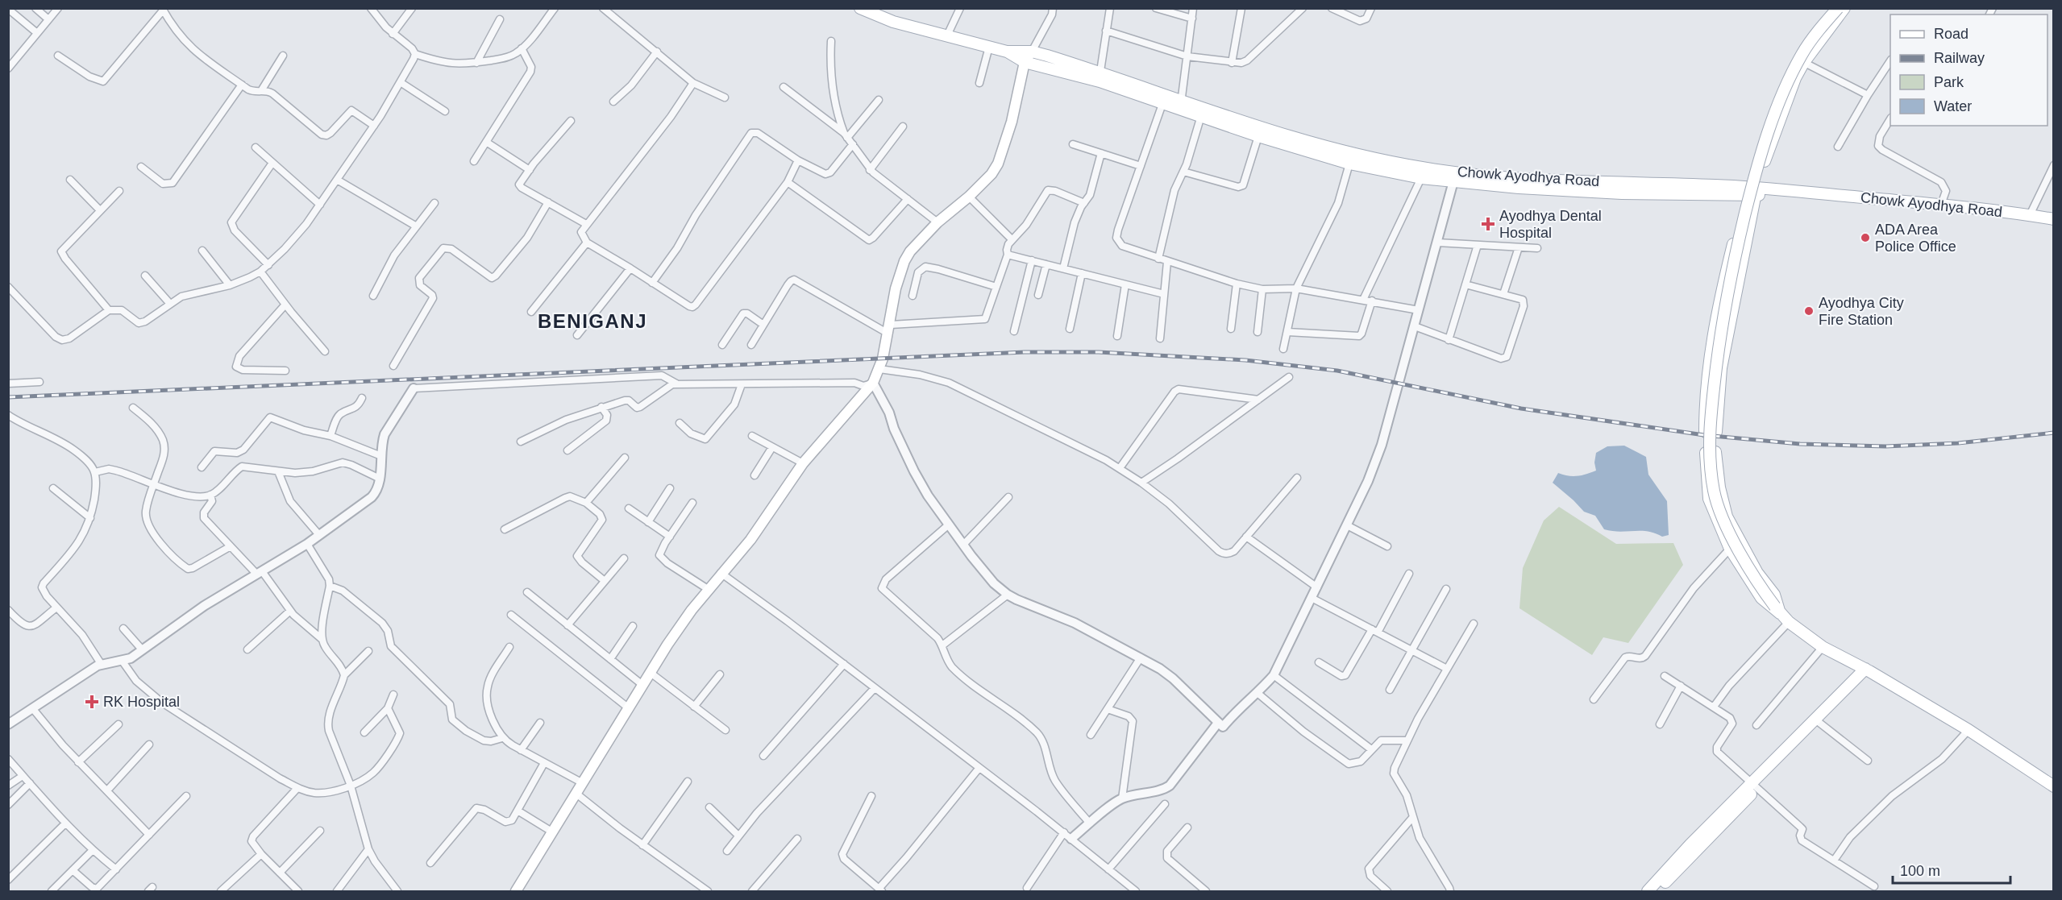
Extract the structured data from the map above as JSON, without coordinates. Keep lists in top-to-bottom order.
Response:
{
  "streets": {
    "main road": ["Chowk Ayodhya Road"]
  },
  "districts": ["BENIGANJ"],
  "places": {
    "health": ["Ayodhya Dental Hospital", "RK Hospital"],
    "other": ["ADA Area Police Office", "Ayodhya City Fire Station"]
  },
  "legend": [
    "Road",
    "Railway",
    "Park",
    "Water"
  ],
  "scale_bar": "100 m"
}
